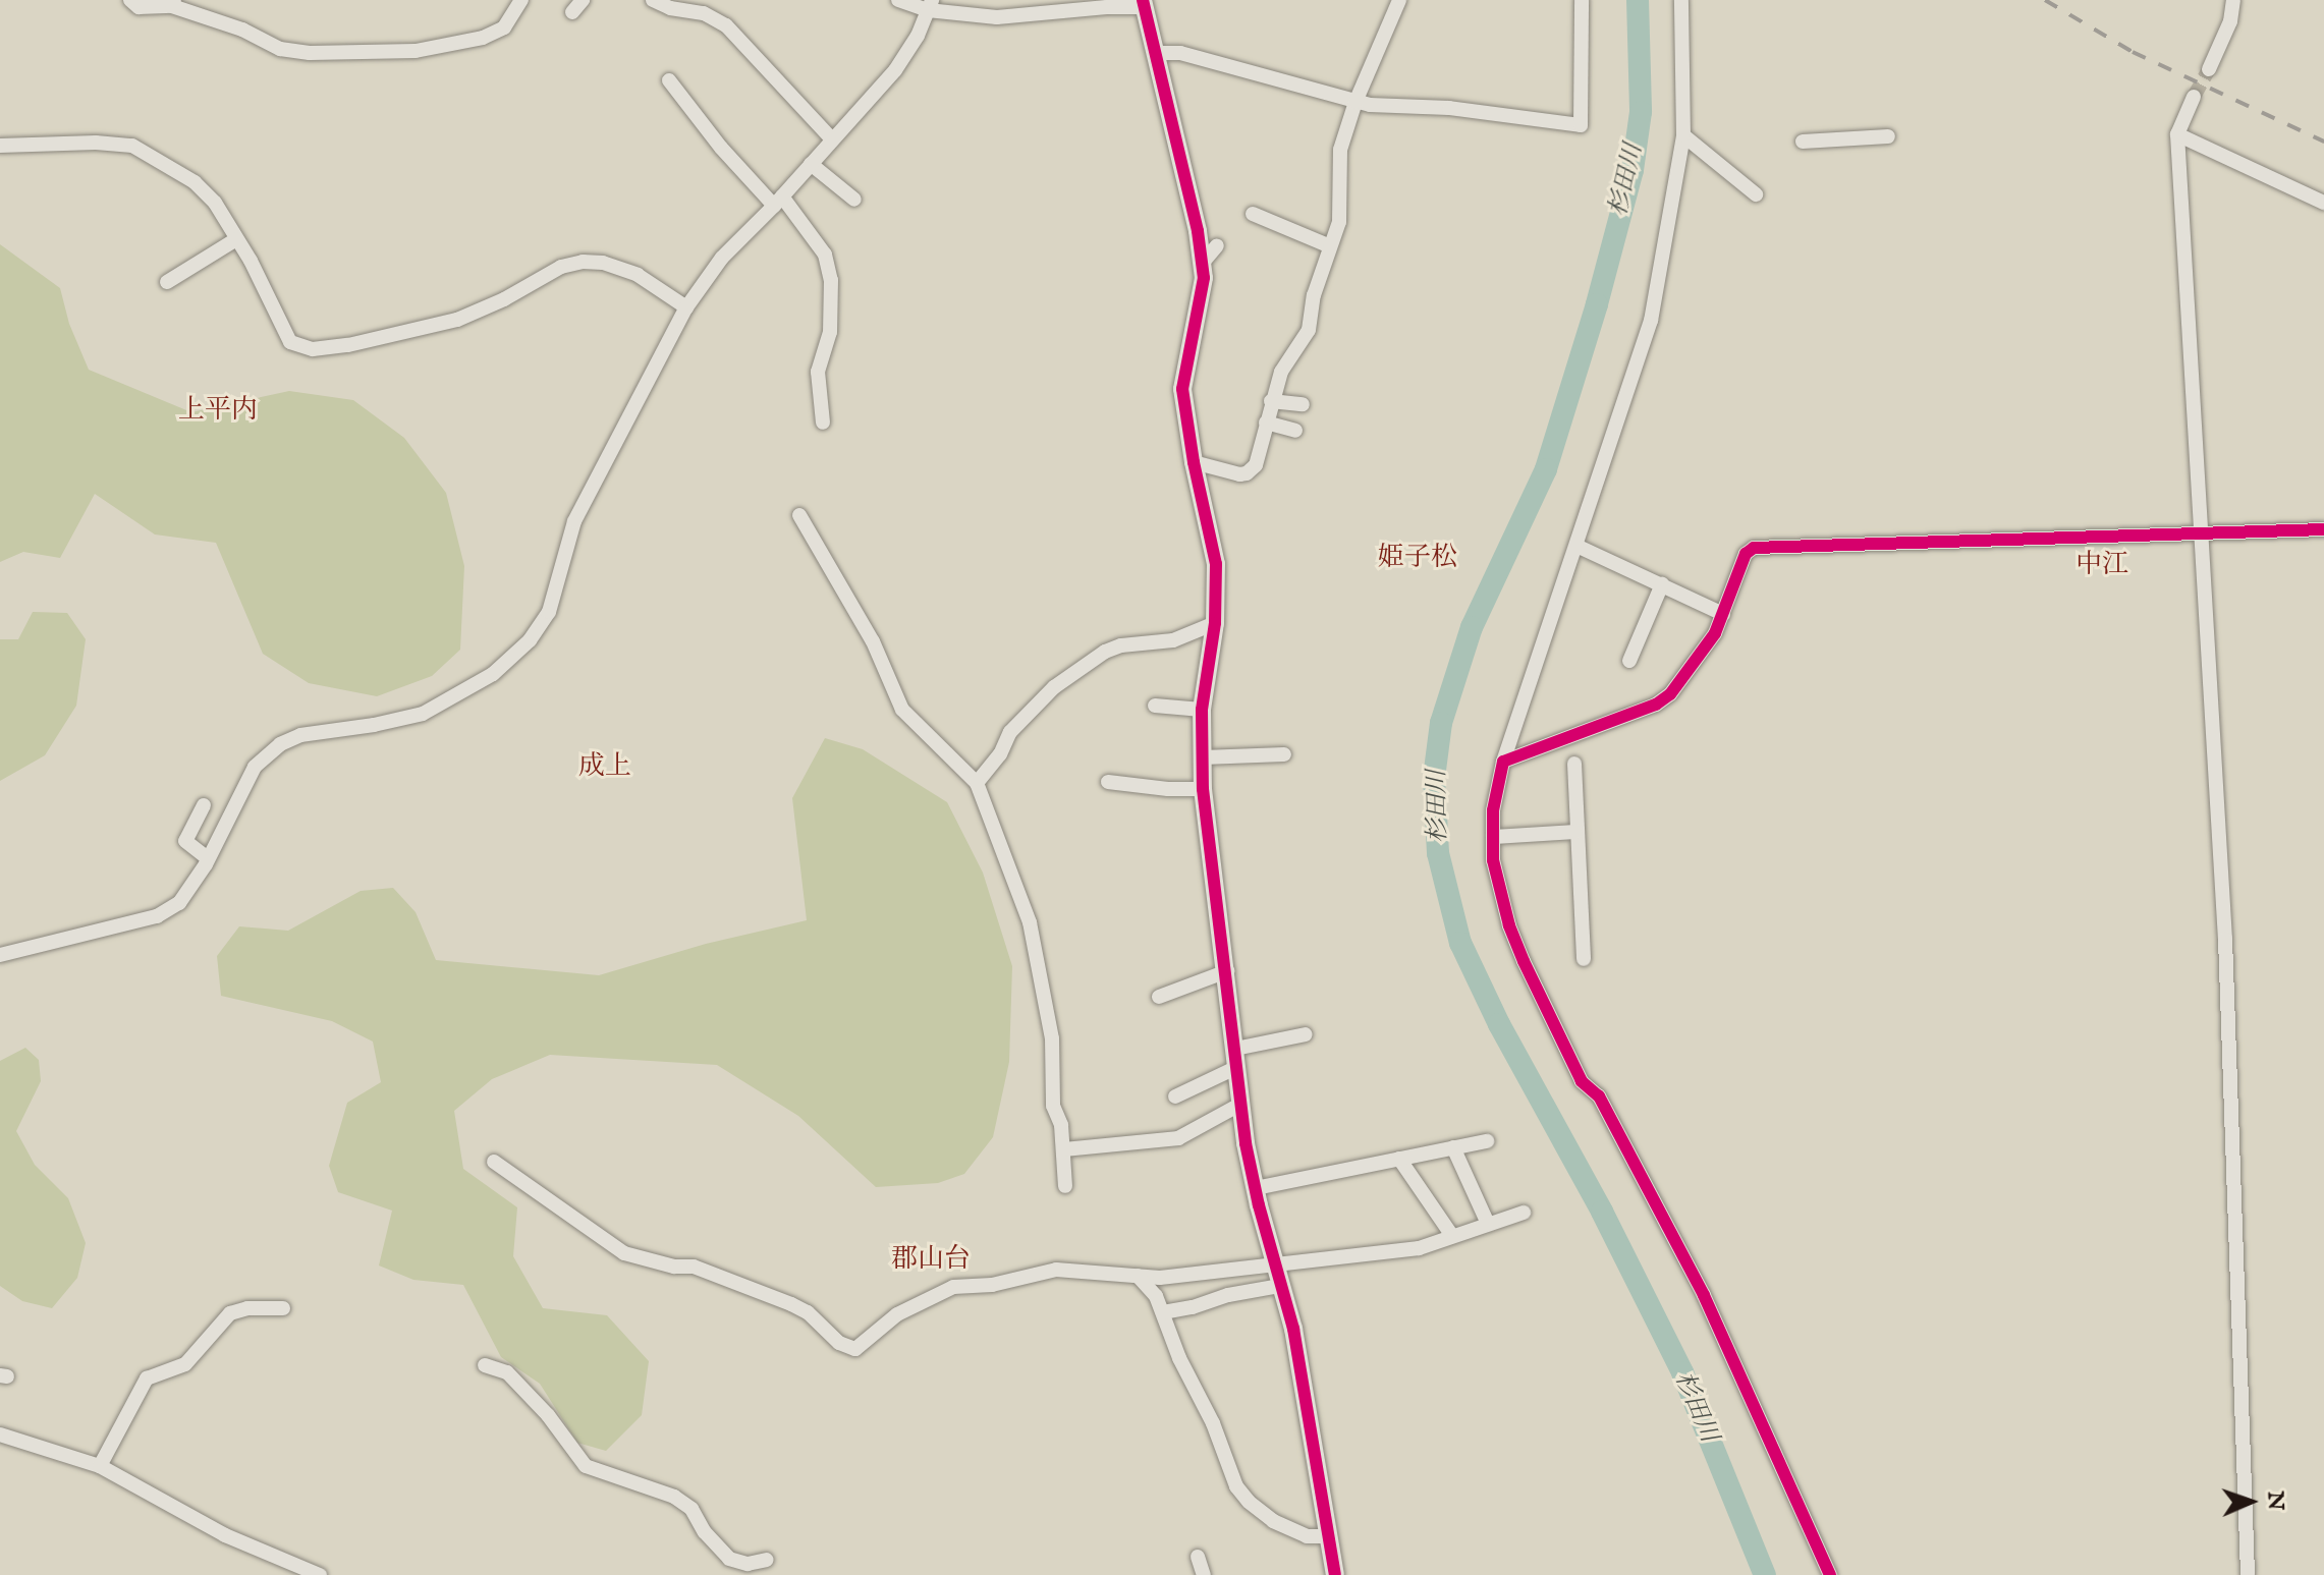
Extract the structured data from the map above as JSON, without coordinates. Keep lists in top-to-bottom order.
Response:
{
  "districts": [
    "上平内",
    "姫子松",
    "中江",
    "成上",
    "郡山台"
  ],
  "water": ["杉田川"],
  "north": "right"
}
